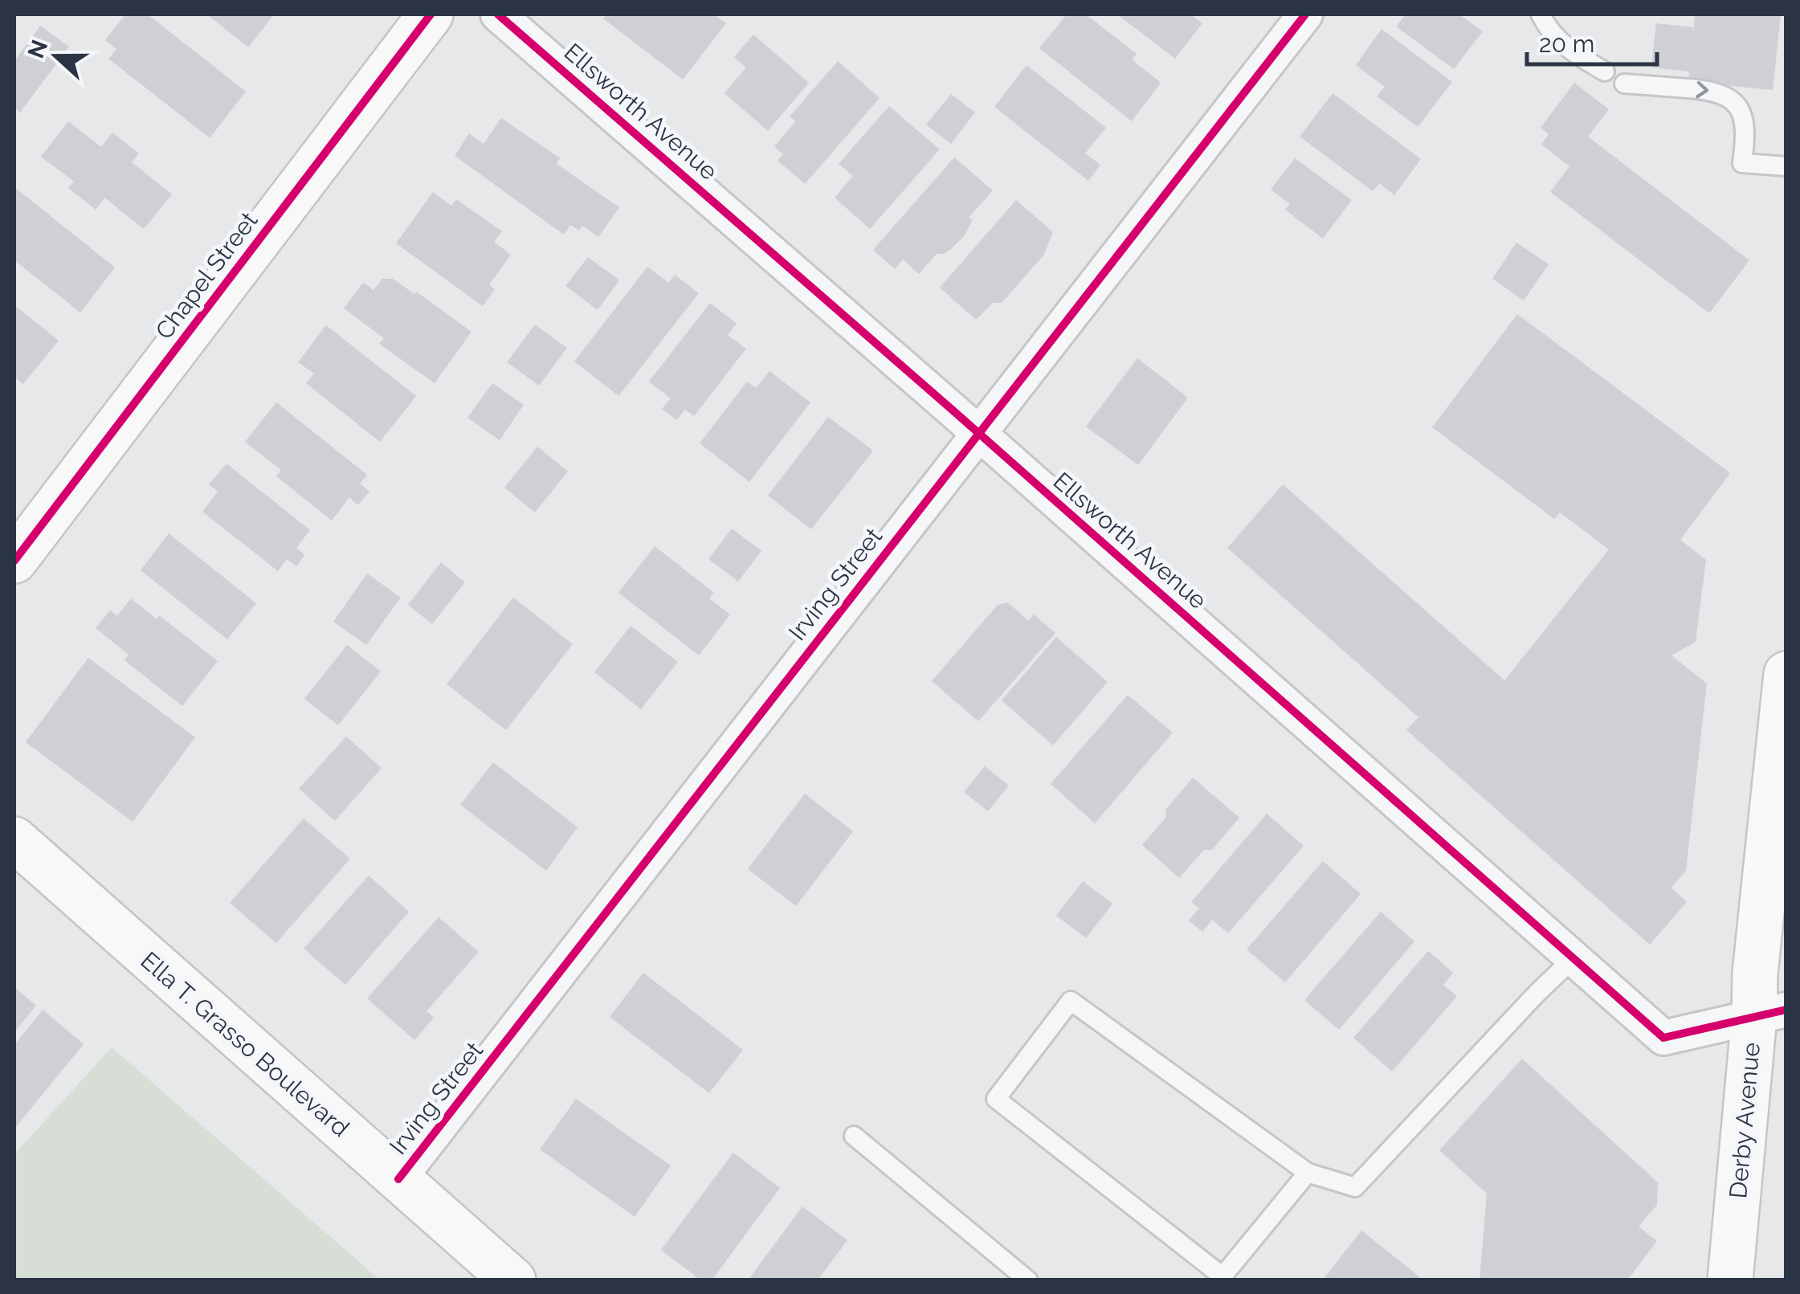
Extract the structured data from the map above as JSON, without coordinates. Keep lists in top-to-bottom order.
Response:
{
  "streets": {
    "main road": ["Chapel Street", "Ella T. Grasso Boulevard", "Derby Avenue"],
    "street": ["Ellsworth Avenue", "Irving Street"]
  },
  "crossings": [
    ["Ellsworth Avenue", "Irving Street"],
    ["Ellsworth Avenue", "Derby Avenue"],
    ["Irving Street", "Ella T. Grasso Boulevard"]
  ],
  "scale_bar": "20 m",
  "north": "left"
}
